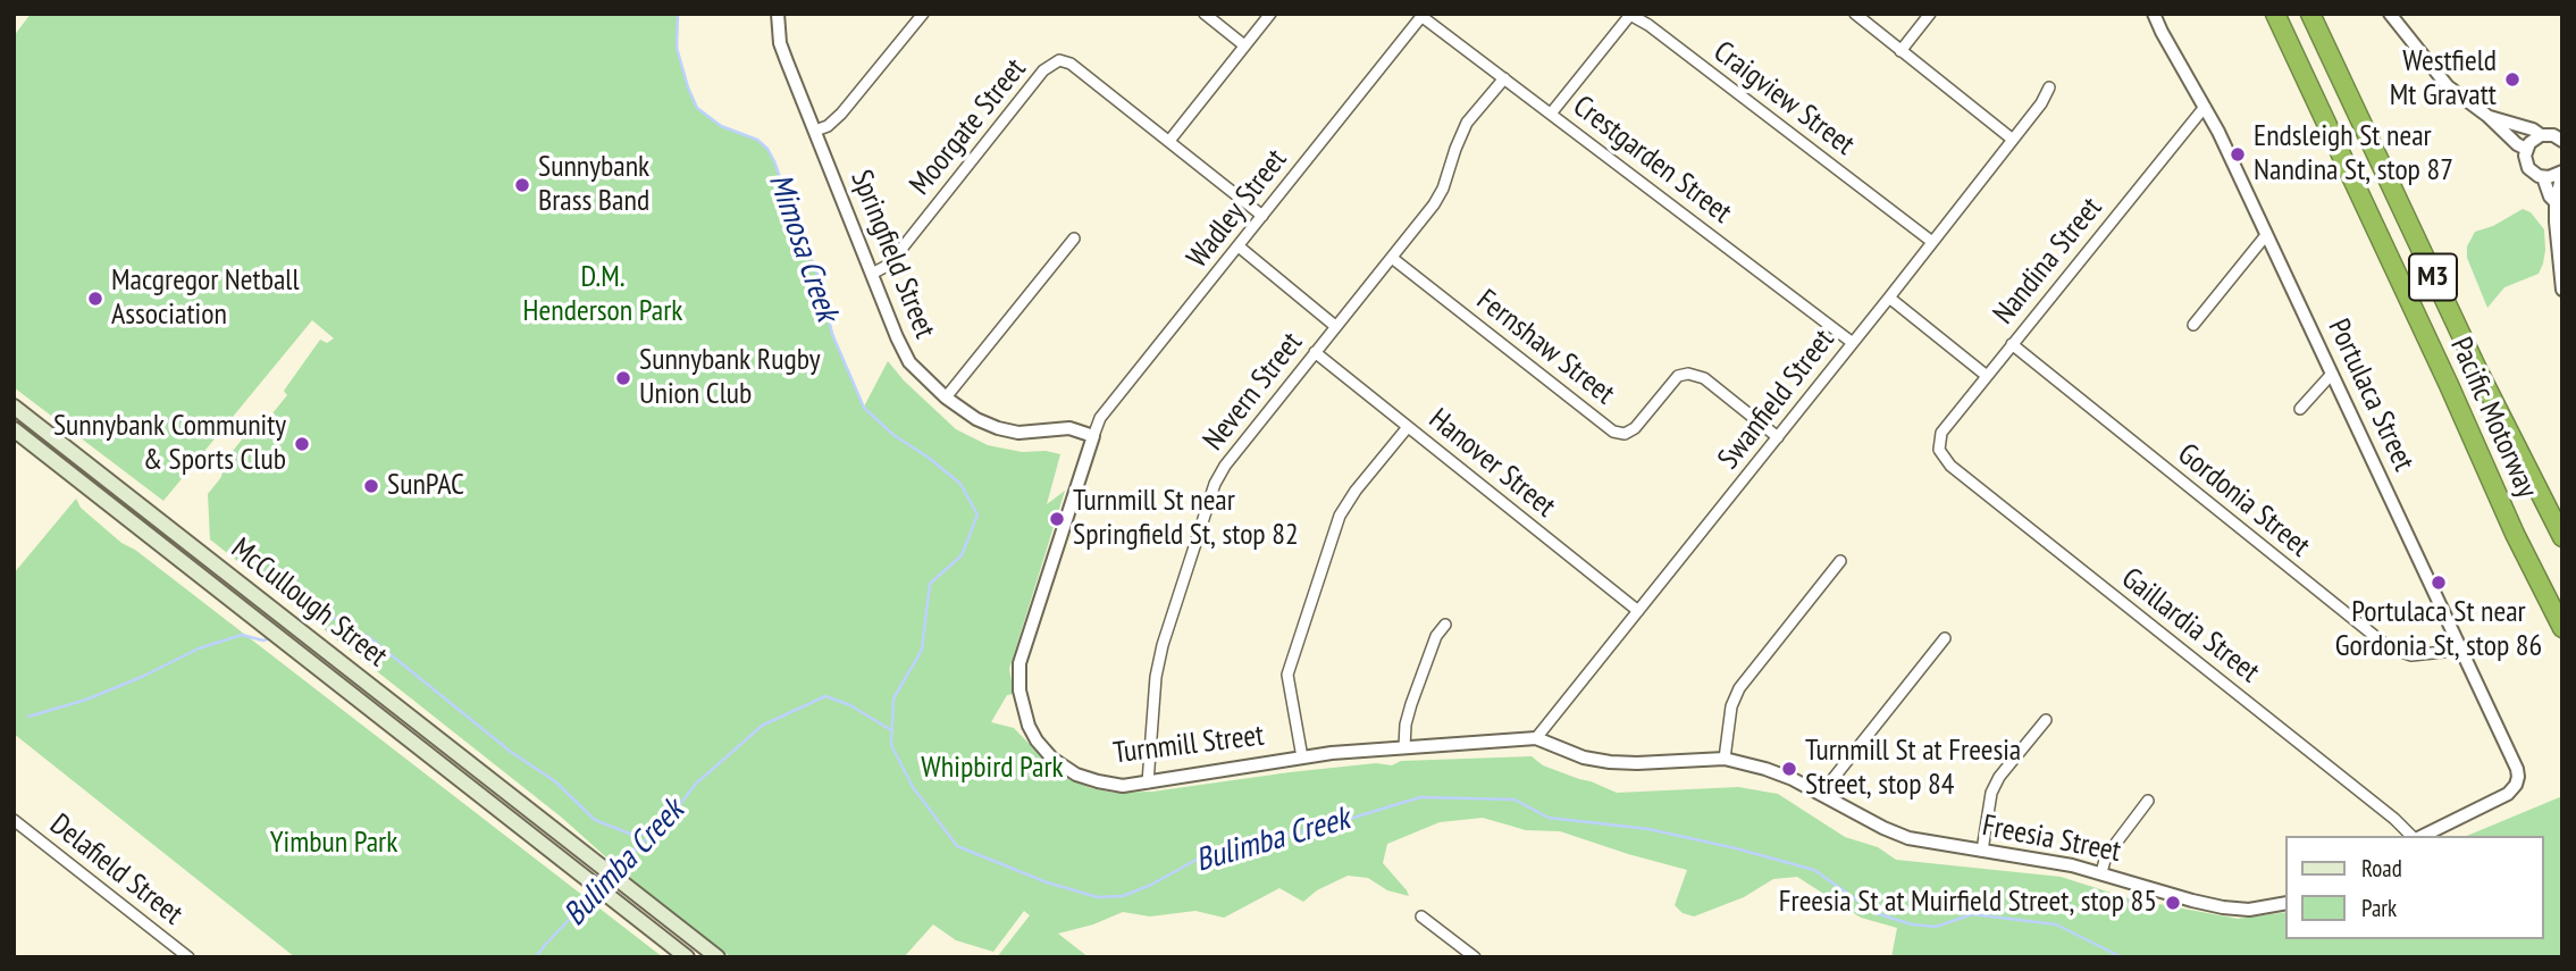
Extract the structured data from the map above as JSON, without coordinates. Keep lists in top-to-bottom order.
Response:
{
  "streets": {
    "highway": ["M3", "Pacific Motorway"],
    "main road": ["McCullough Street"],
    "street": [
      "Craigview Street",
      "Moorgate Street",
      "Crestgarden Street",
      "Wadley Street",
      "Springfield Street",
      "Nandina Street",
      "Fernshaw Street",
      "Nevern Street",
      "Portulaca Street",
      "Swanfield Street",
      "Hanover Street",
      "Gordonia Street",
      "Gaillardia Street",
      "Turnmill Street",
      "Freesia Street",
      "Delafield Street"
    ]
  },
  "crossings": [
    ["Craigview Street", "Crestgarden Street"],
    ["Craigview Street", "Swanfield Street"],
    ["Moorgate Street", "Wadley Street"],
    ["Moorgate Street", "Springfield Street"],
    ["Crestgarden Street", "Wadley Street"],
    ["Crestgarden Street", "Nevern Street"],
    ["Crestgarden Street", "Swanfield Street"],
    ["Wadley Street", "Springfield Street"],
    ["Wadley Street", "Turnmill Street"],
    ["Springfield Street", "Turnmill Street"],
    ["Nandina Street", "Portulaca Street"],
    ["Nandina Street", "Gordonia Street"],
    ["Nandina Street", "Gaillardia Street"],
    ["Fernshaw Street", "Nevern Street"],
    ["Fernshaw Street", "Swanfield Street"],
    ["Nevern Street", "Hanover Street"],
    ["Nevern Street", "Turnmill Street"],
    ["Portulaca Street", "Gordonia Street"],
    ["Swanfield Street", "Hanover Street"],
    ["Swanfield Street", "Turnmill Street"],
    ["Swanfield Street", "Freesia Street"],
    ["Turnmill Street", "Freesia Street"]
  ],
  "water": ["Mimosa Creek", "Bulimba Creek"],
  "parks": ["D.M. Henderson Park", "Whipbird Park", "Yimbun Park"],
  "places": [
    "Westfield Mt Gravatt",
    "Endsleigh St near Nandina St, stop 87",
    "Sunnybank Brass Band",
    "Macgregor Netball Association",
    "Sunnybank Rugby Union Club",
    "Sunnybank Community & Sports Club",
    "SunPAC",
    "Turnmill St near Springfield St, stop 82",
    "Portulaca St near Gordonia St, stop 86",
    "Turnmill St at Freesia Street, stop 84",
    "Freesia St at Muirfield Street, stop 85"
  ],
  "legend": ["Road", "Park"]
}
